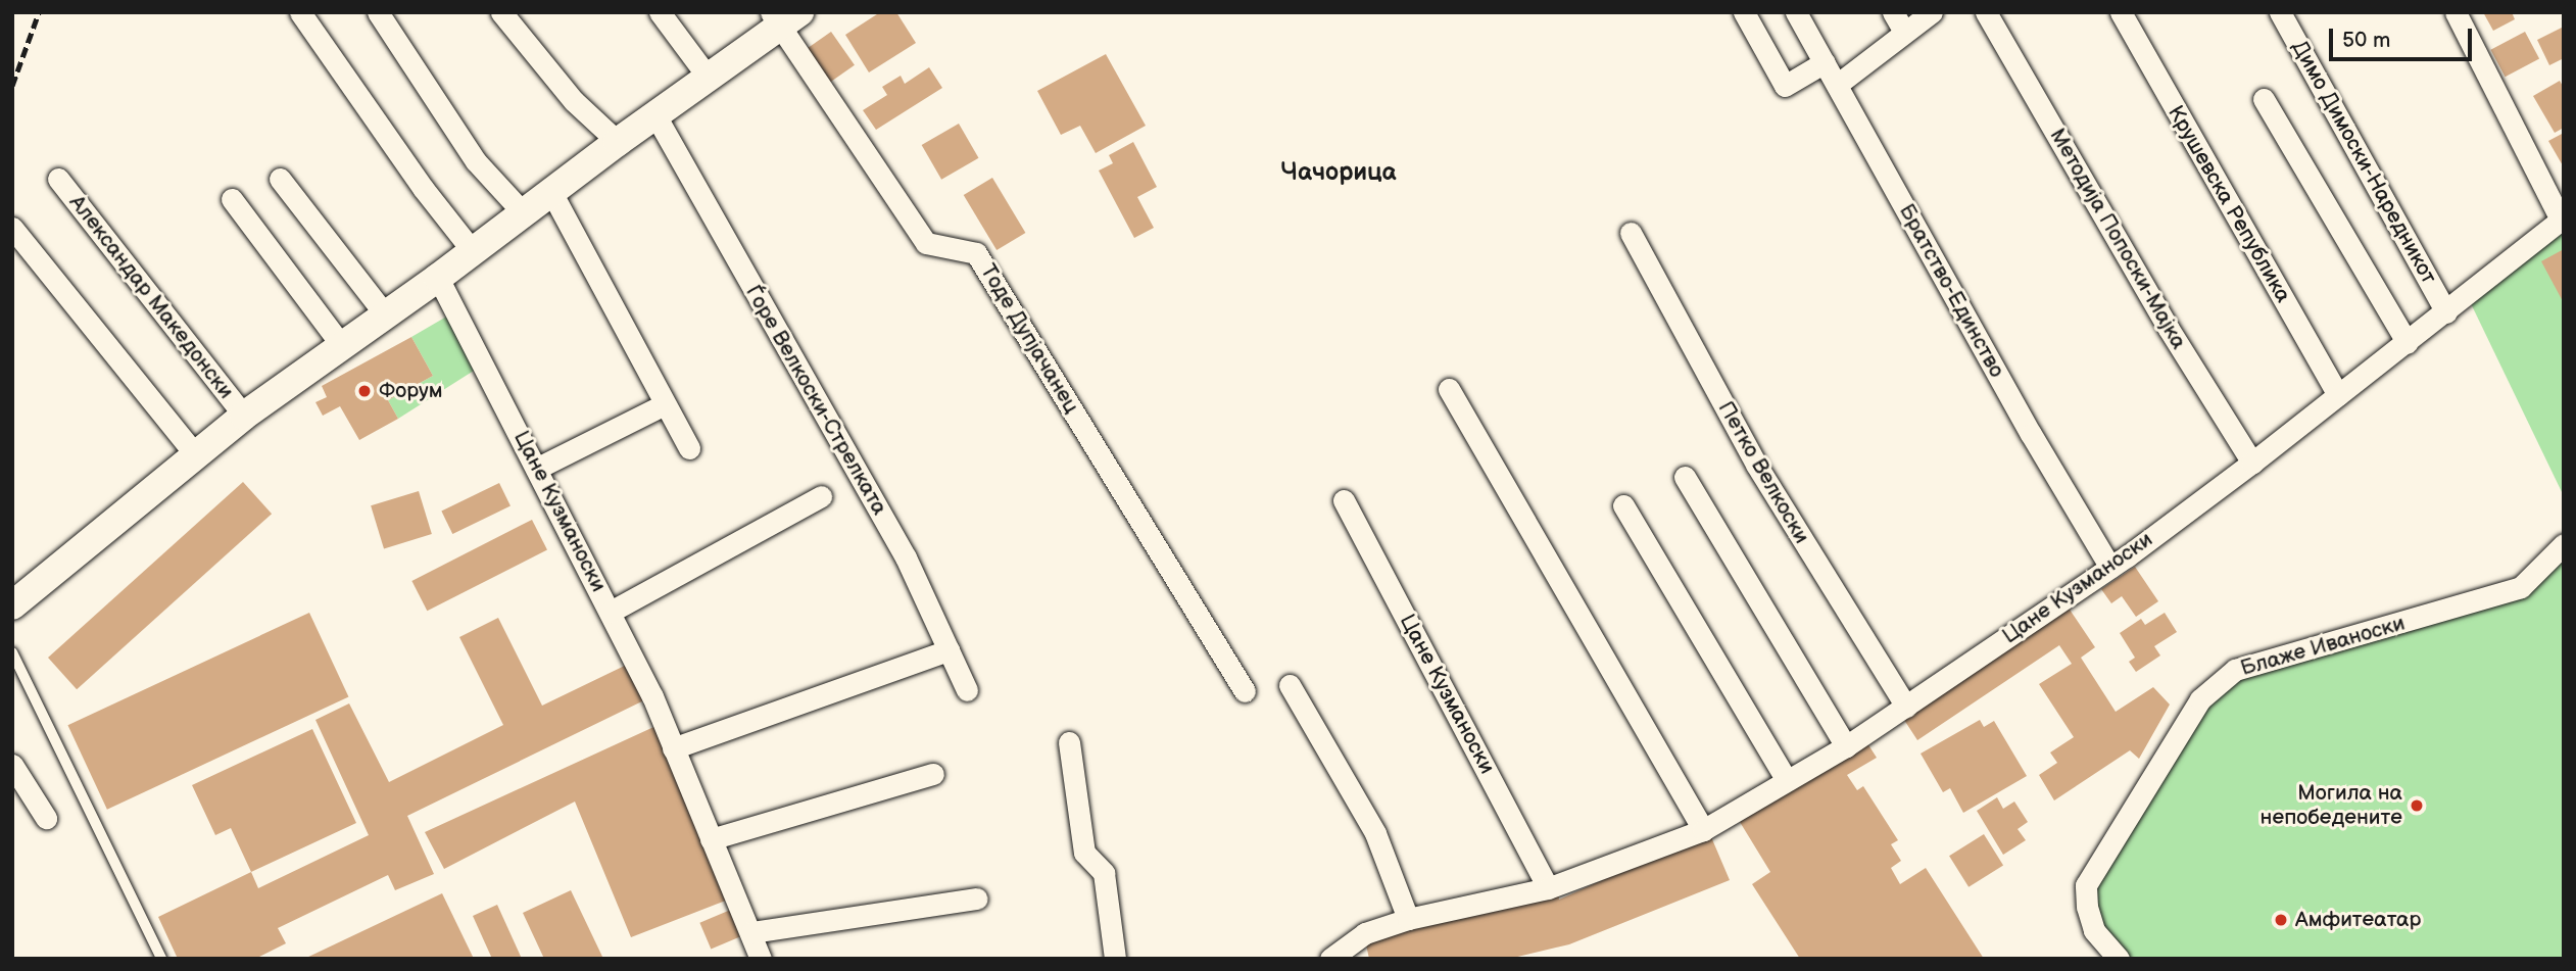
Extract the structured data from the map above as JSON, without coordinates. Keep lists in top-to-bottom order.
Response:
{
  "streets": {
    "street": [
      "Димо Димоски-Наредникот",
      "Крушевска Република",
      "Методија Попоски-Мајка",
      "Братство-Единство",
      "Александар Македонски",
      "Тоде Дупјачанец",
      "Ѓоре Велкоски-Стрелката",
      "Петко Велкоски",
      "Цане Кузманоски",
      "Блаже Иваноски"
    ]
  },
  "crossings": [
    ["Димо Димоски-Наредникот", "Цане Кузманоски"],
    ["Крушевска Република", "Цане Кузманоски"],
    ["Методија Попоски-Мајка", "Цане Кузманоски"],
    ["Братство-Единство", "Цане Кузманоски"],
    ["Александар Македонски", "Тоде Дупјачанец"],
    ["Александар Македонски", "Ѓоре Велкоски-Стрелката"],
    ["Александар Македонски", "Цане Кузманоски"],
    ["Петко Велкоски", "Цане Кузманоски"]
  ],
  "districts": ["Чачорица"],
  "places": ["Форум", "Могила на непобедените", "Амфитеатар"],
  "scale_bar": "50 m"
}
